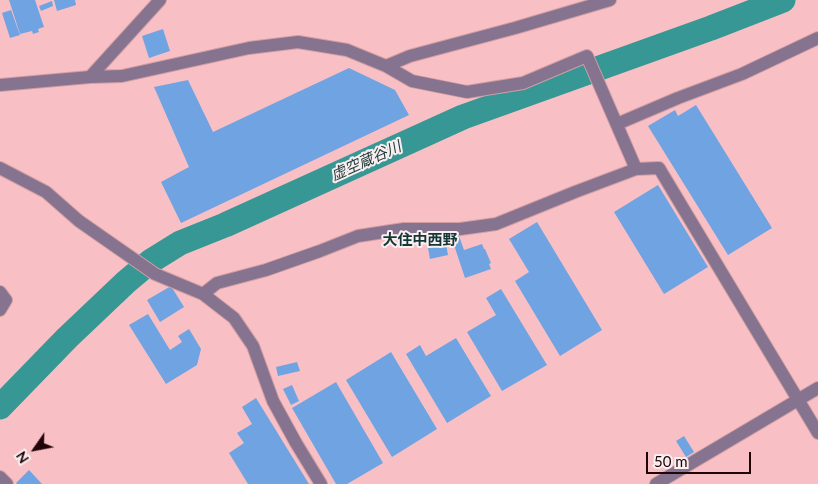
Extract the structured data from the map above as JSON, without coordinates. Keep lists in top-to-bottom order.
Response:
{
  "districts": ["大住中西野"],
  "water": ["虚空蔵谷川"],
  "scale_bar": "50 m",
  "north": "bottom left"
}
